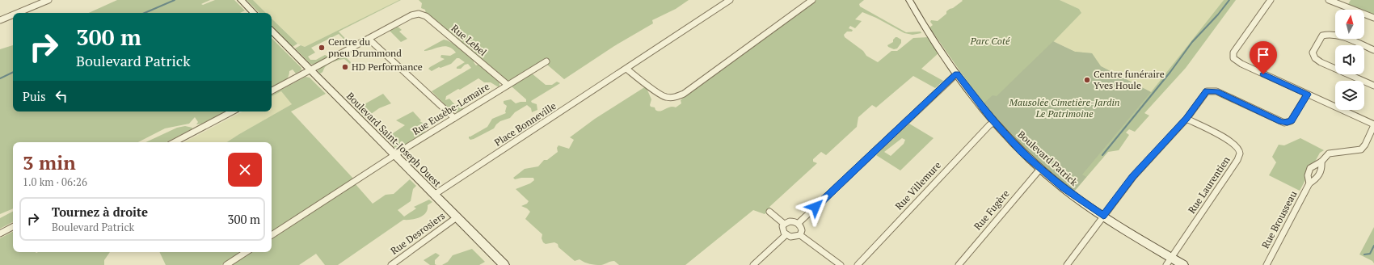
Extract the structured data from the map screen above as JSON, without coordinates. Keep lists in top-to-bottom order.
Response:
{
  "streets": {
    "street": [
      "Rue Lebel",
      "Rue Eusèbe-Lemaire",
      "Place Bonneville",
      "Boulevard Saint-Joseph Ouest",
      "Boulevard Patrick",
      "Rue Laurentien",
      "Rue Villemure",
      "Rue Fugère",
      "Rue Brousseau",
      "Rue Desrosiers"
    ]
  },
  "crossings": [
    ["Rue Lebel", "Rue Eusèbe-Lemaire"],
    ["Rue Eusèbe-Lemaire", "Boulevard Saint-Joseph Ouest"],
    ["Place Bonneville", "Boulevard Saint-Joseph Ouest"],
    ["Boulevard Saint-Joseph Ouest", "Rue Desrosiers"],
    ["Boulevard Patrick", "Rue Laurentien"],
    ["Boulevard Patrick", "Rue Villemure"],
    ["Boulevard Patrick", "Rue Fugère"]
  ],
  "parks": ["Parc Coté", "Mausolée Cimetière-Jardin Le Patrimoine"],
  "places": ["Centre du pneu Drummond", "HD Performance", "Centre funéraire Yves Houle"],
  "north": "top",
  "page": {
    "turn": ["300 m", "Boulevard Patrick"],
    "then": "Puis",
    "heading": ["3 min", "1.0 km · 06:26"],
    "list": [
      {
        "name": "Tournez à droite",
        "note": "Boulevard Patrick",
        "value": "300 m"
      }
    ]
  }
}
